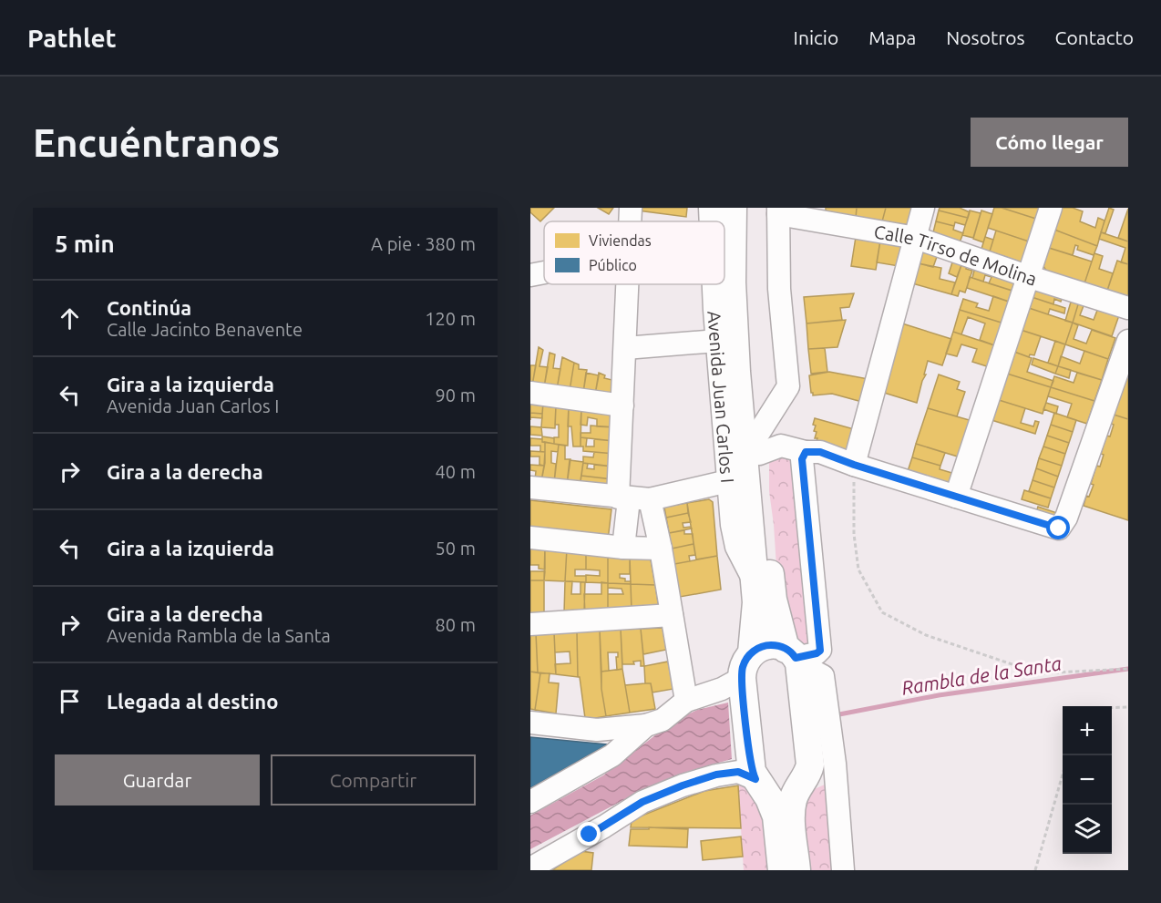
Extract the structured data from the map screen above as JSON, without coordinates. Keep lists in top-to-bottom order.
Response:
{
  "streets": {
    "street": ["Calle Tirso de Molina", "Avenida Juan Carlos I"]
  },
  "crossings": [
    ["Calle Tirso de Molina", "Avenida Juan Carlos I"]
  ],
  "water": ["Rambla de la Santa"],
  "legend": ["Viviendas", "Público"],
  "page": {
    "header": "Pathlet",
    "nav": [
      "Inicio",
      "Mapa",
      "Nosotros",
      "Contacto"
    ],
    "buttons": [
      "Cómo llegar",
      ["Guardar", "Compartir"]
    ],
    "title": "Encuéntranos",
    "heading": ["5 min", "A pie · 380 m"],
    "list": [
      ["Continúa", "Calle Jacinto Benavente", "120 m"],
      ["Gira a la izquierda", "Avenida Juan Carlos I", "90 m"],
      ["Gira a la derecha", "40 m"],
      ["Gira a la izquierda", "50 m"],
      ["Gira a la derecha", "Avenida Rambla de la Santa", "80 m"],
      "Llegada al destino"
    ],
    "map_buttons": ["+", "−"]
  }
}
